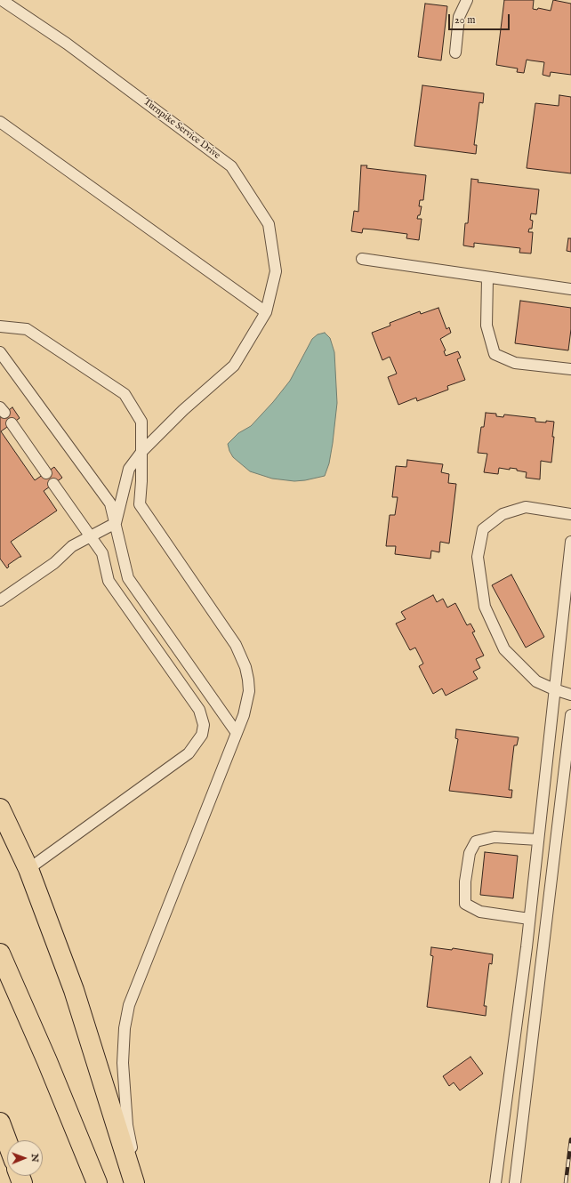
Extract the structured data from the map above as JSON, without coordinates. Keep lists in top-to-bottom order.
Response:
{
  "streets": {
    "lane": ["Turnpike Service Drive"]
  },
  "scale_bar": "20 m",
  "north": "right"
}
